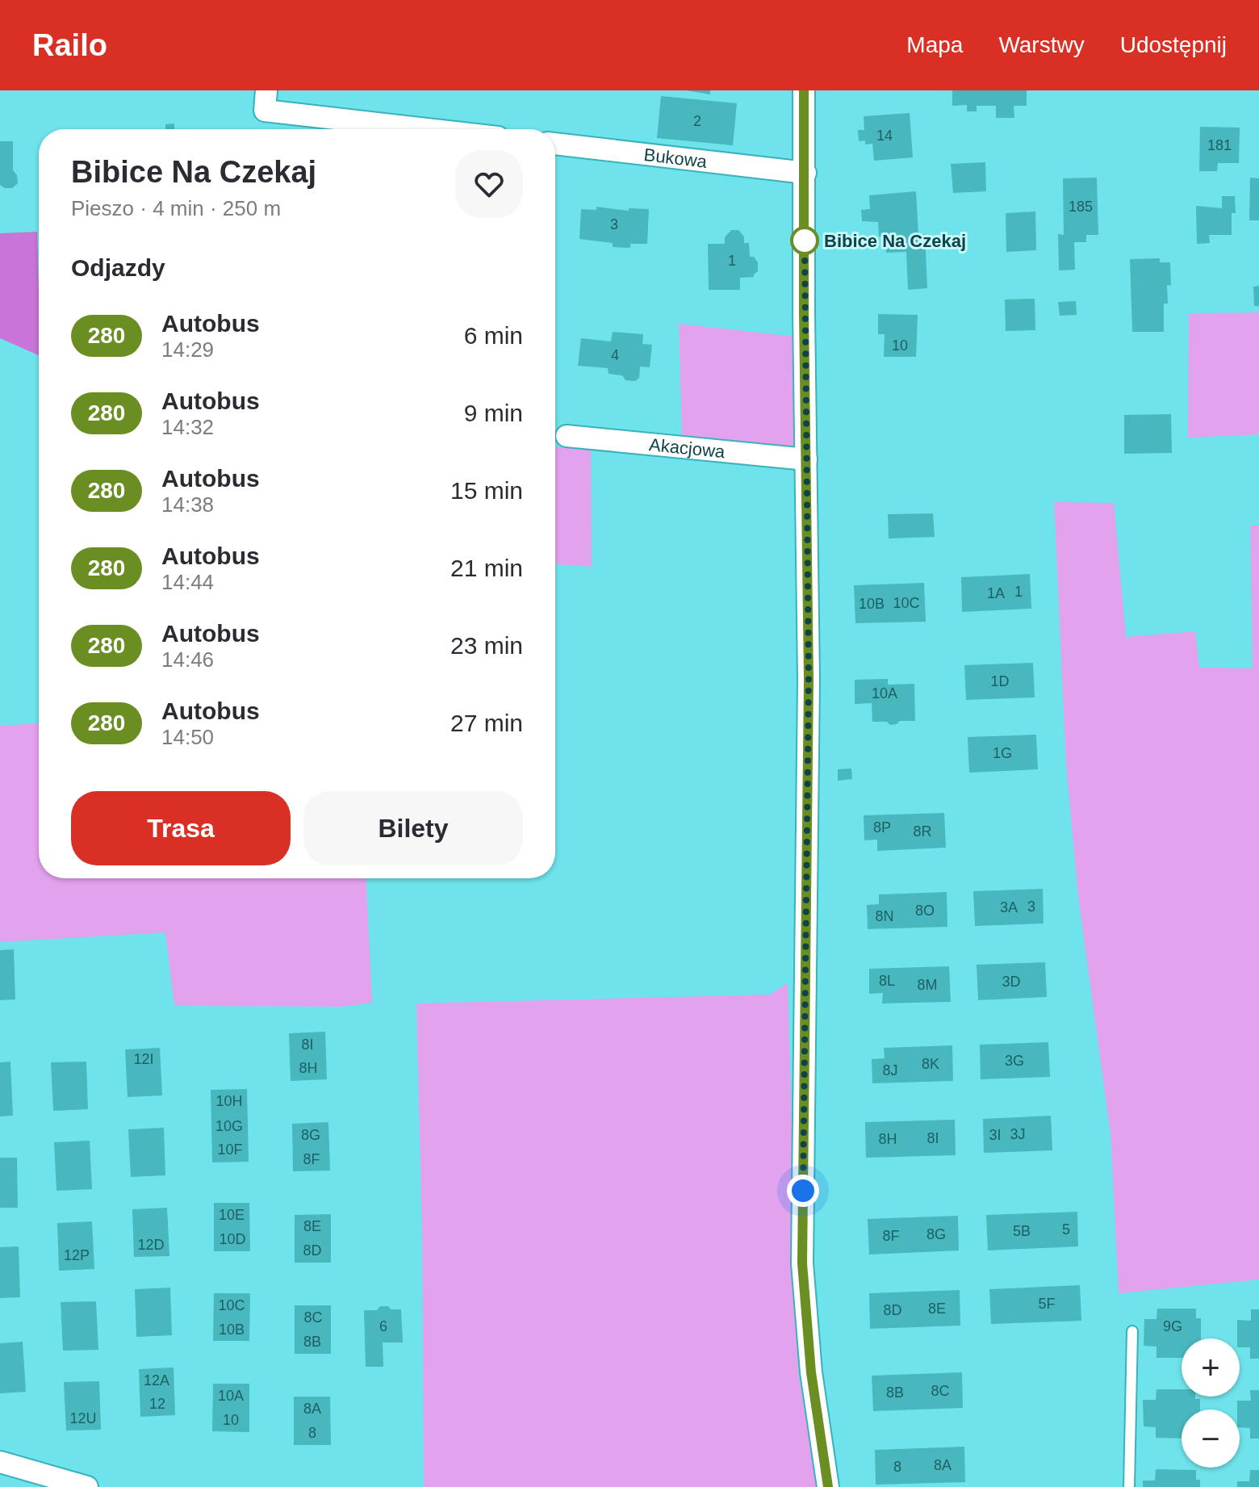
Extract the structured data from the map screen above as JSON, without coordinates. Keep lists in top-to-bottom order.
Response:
{
  "streets": {
    "street": ["Bukowa", "Akacjowa"]
  },
  "places": ["Bibice Na Czekaj"],
  "lines": ["bus line 280"],
  "house_numbers": [
    "2",
    "14",
    "181",
    "185",
    "3",
    "1",
    "10",
    "4",
    "1",
    "1A",
    "10C",
    "10B",
    "1D",
    "10A",
    "1G",
    "8P",
    "8R",
    "3",
    "3A",
    "8O",
    "8N",
    "8L",
    "3D",
    "8M",
    "8I",
    "12I",
    "3G",
    "8K",
    "8H",
    "8J",
    "10H",
    "10G",
    "3J",
    "8G",
    "3I",
    "8I",
    "8H",
    "10F",
    "8F",
    "10E",
    "8E",
    "5",
    "5B",
    "8G",
    "8F",
    "10D",
    "12D",
    "8D",
    "12P",
    "5F",
    "10C",
    "8E",
    "8D",
    "8C",
    "6",
    "9G",
    "10B",
    "8B",
    "12A",
    "8C",
    "8B",
    "10A",
    "12",
    "8A",
    "12U",
    "10",
    "8",
    "8A",
    "8"
  ],
  "page": {
    "header": "Railo",
    "nav": ["Mapa", "Warstwy", "Udostępnij"],
    "heading": [
      ["Bibice Na Czekaj", "Pieszo · 4 min · 250 m"],
      "Odjazdy"
    ],
    "list": [
      {
        "mark": "280",
        "name": "Autobus",
        "note": "14:29",
        "value": "6 min"
      },
      {
        "mark": "280",
        "name": "Autobus",
        "note": "14:32",
        "value": "9 min"
      },
      {
        "mark": "280",
        "name": "Autobus",
        "note": "14:38",
        "value": "15 min"
      },
      {
        "mark": "280",
        "name": "Autobus",
        "note": "14:44",
        "value": "21 min"
      },
      {
        "mark": "280",
        "name": "Autobus",
        "note": "14:46",
        "value": "23 min"
      },
      {
        "mark": "280",
        "name": "Autobus",
        "note": "14:50",
        "value": "27 min"
      }
    ],
    "buttons": ["Trasa", "Bilety"],
    "map_buttons": ["+", "−"]
  }
}
